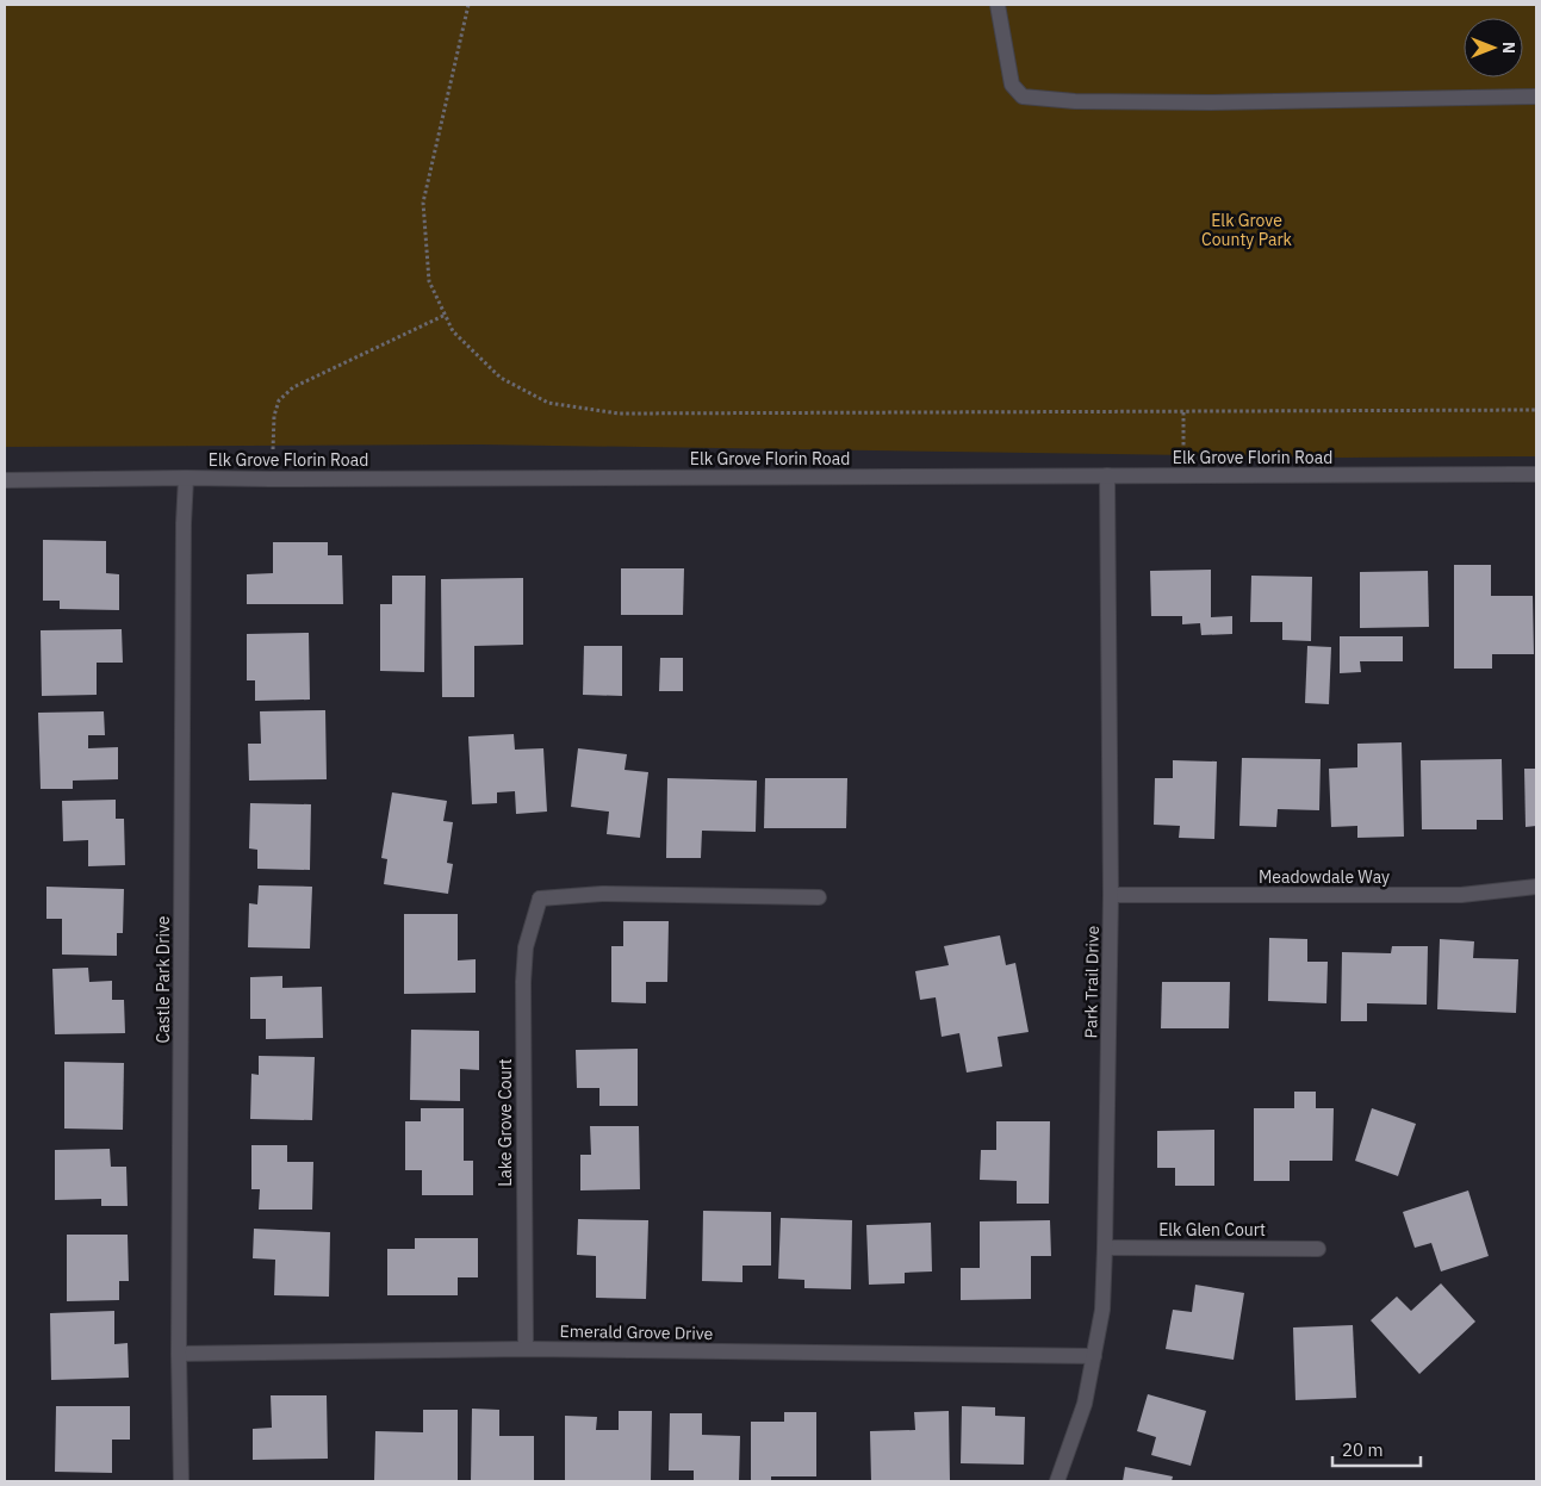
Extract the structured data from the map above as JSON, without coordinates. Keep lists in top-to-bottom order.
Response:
{
  "streets": {
    "street": [
      "Elk Grove Florin Road",
      "Meadowdale Way",
      "Castle Park Drive",
      "Park Trail Drive",
      "Lake Grove Court",
      "Elk Glen Court",
      "Emerald Grove Drive"
    ]
  },
  "crossings": [
    ["Elk Grove Florin Road", "Castle Park Drive"],
    ["Elk Grove Florin Road", "Park Trail Drive"],
    ["Meadowdale Way", "Park Trail Drive"],
    ["Castle Park Drive", "Emerald Grove Drive"],
    ["Park Trail Drive", "Elk Glen Court"],
    ["Park Trail Drive", "Emerald Grove Drive"],
    ["Lake Grove Court", "Emerald Grove Drive"]
  ],
  "parks": ["Elk Grove County Park"],
  "scale_bar": "20 m",
  "north": "right"
}
